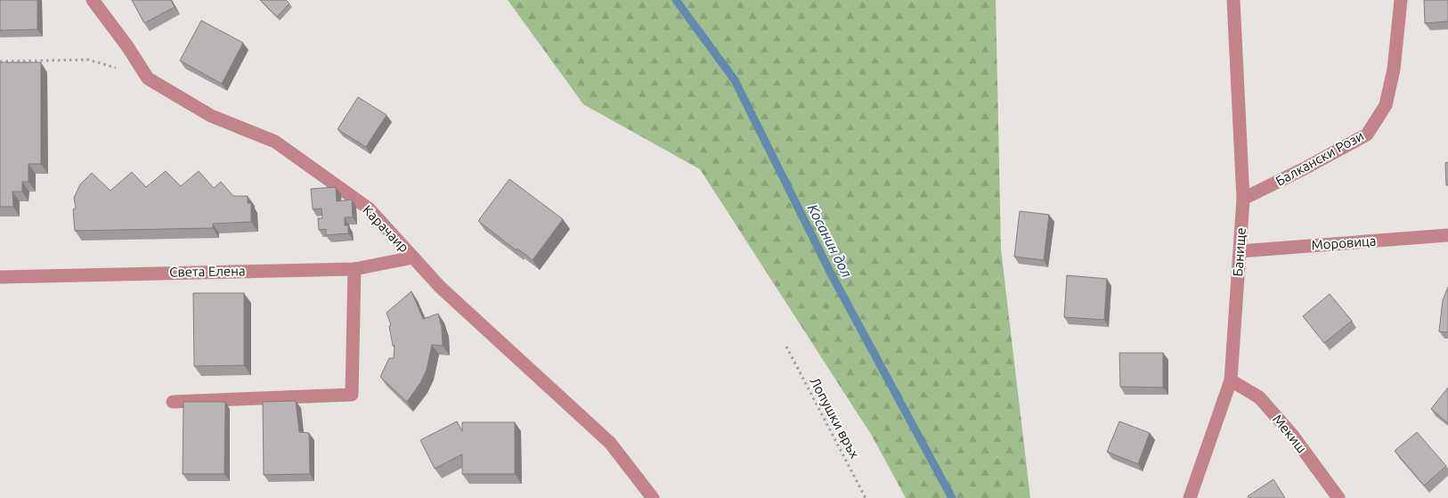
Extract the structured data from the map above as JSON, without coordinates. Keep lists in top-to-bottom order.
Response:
{
  "streets": {
    "street": [
      "Балкански Рози",
      "Карачаир",
      "Моровица",
      "Банище",
      "Света Елена",
      "Мекиш"
    ],
    "path": ["Лопушки връх"]
  },
  "crossings": [
    ["Балкански Рози", "Банище"],
    ["Карачаир", "Света Елена"],
    ["Моровица", "Банище"],
    ["Банище", "Мекиш"]
  ],
  "water": ["Косанин дол"]
}
